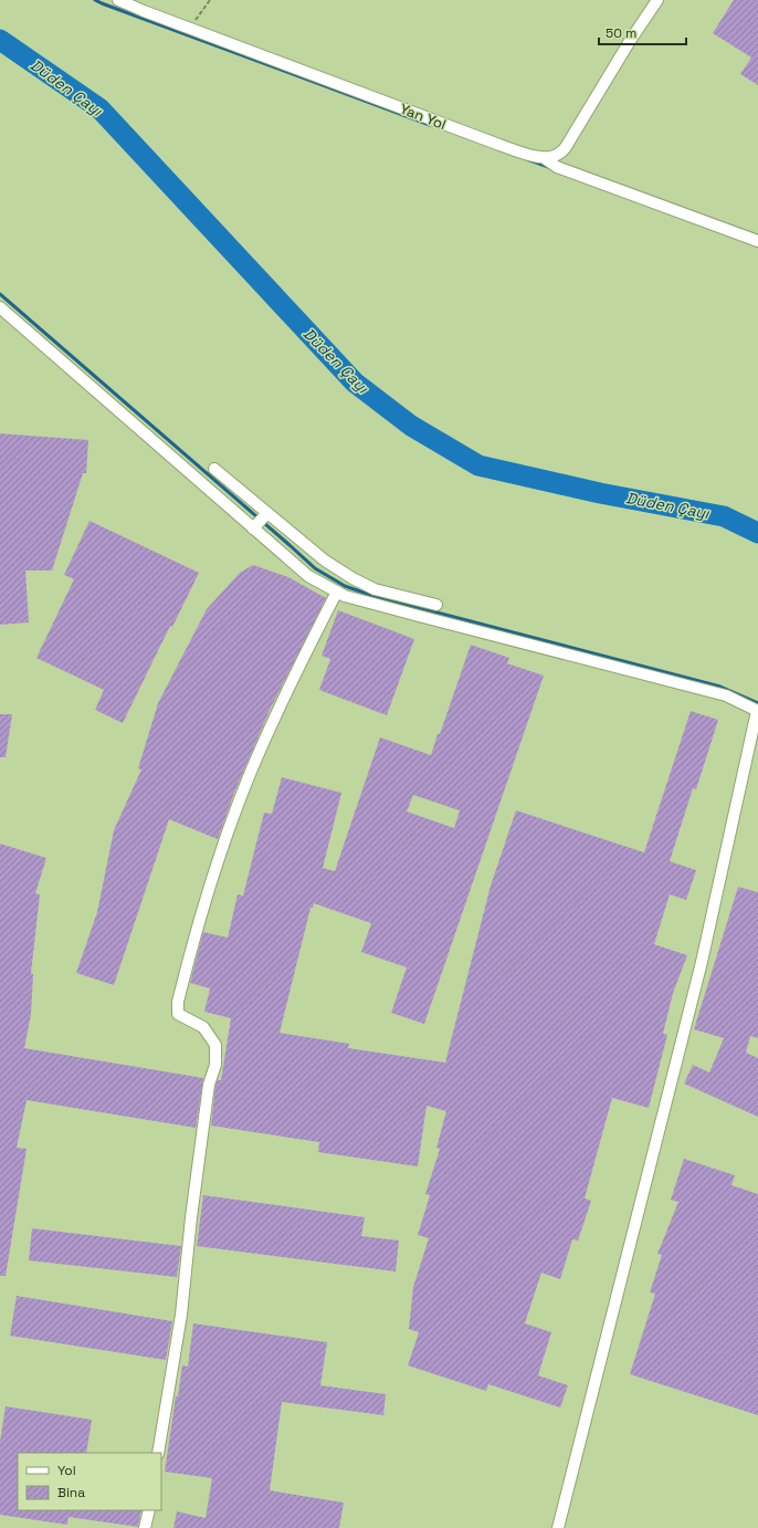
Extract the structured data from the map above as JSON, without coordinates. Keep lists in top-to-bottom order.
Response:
{
  "streets": {
    "street": ["Yan Yol"]
  },
  "water": ["Düden Çayı"],
  "legend": ["Yol", "Bina"],
  "scale_bar": "50 m"
}
